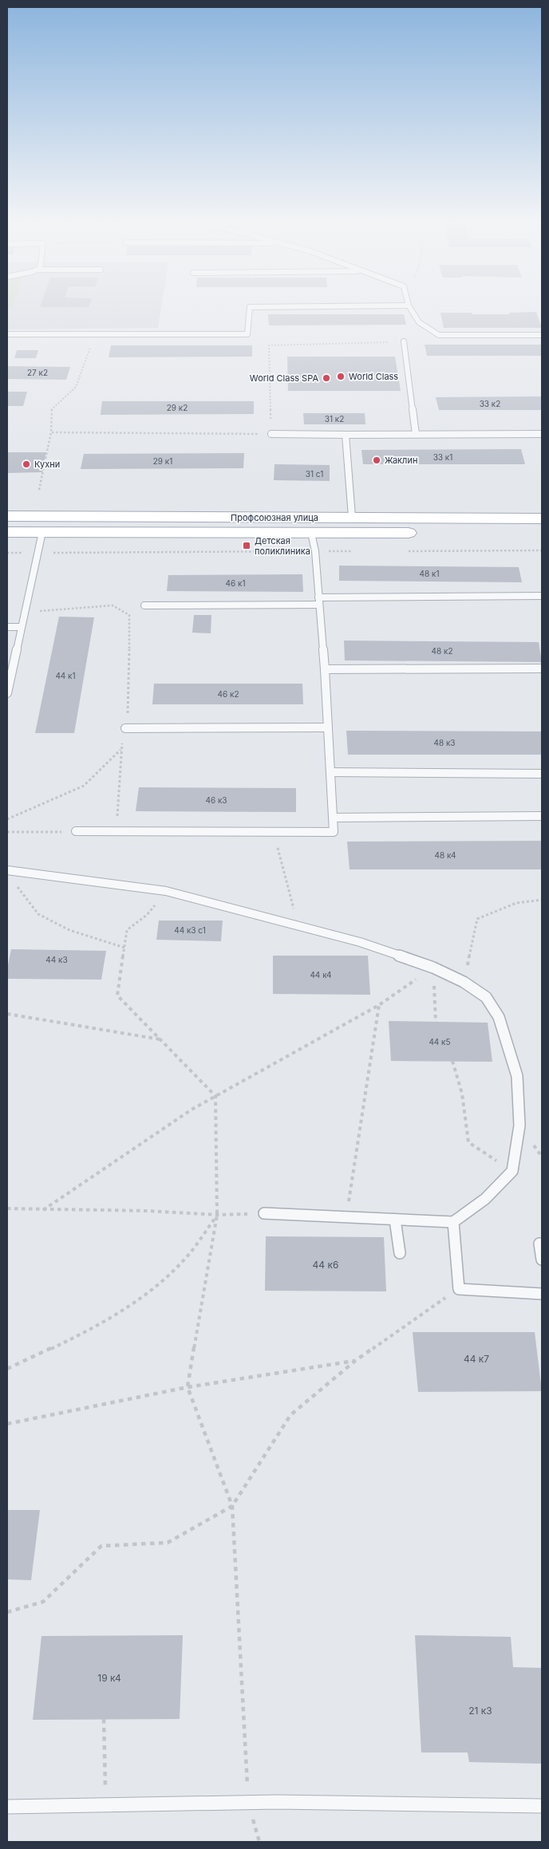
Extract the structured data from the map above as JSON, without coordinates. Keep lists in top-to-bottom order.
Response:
{
  "streets": {
    "main road": ["Профсоюзная улица"]
  },
  "places": {
    "other": [
      "World Class",
      "World Class SPA",
      "Жаклин",
      "Кухни"
    ],
    "transit": ["Детская поликлиника"]
  },
  "house_numbers": [
    "27 к2",
    "33 к2",
    "29 к2",
    "31 к2",
    "33 к1",
    "29 к1",
    "31 с1",
    "48 к1",
    "46 к1",
    "48 к2",
    "44 к1",
    "46 к2",
    "48 к3",
    "46 к3",
    "48 к4",
    "44 к3 с1",
    "44 к3",
    "44 к4",
    "44 к5",
    "44 к6",
    "44 к7",
    "19 к4",
    "21 к3"
  ]
}
